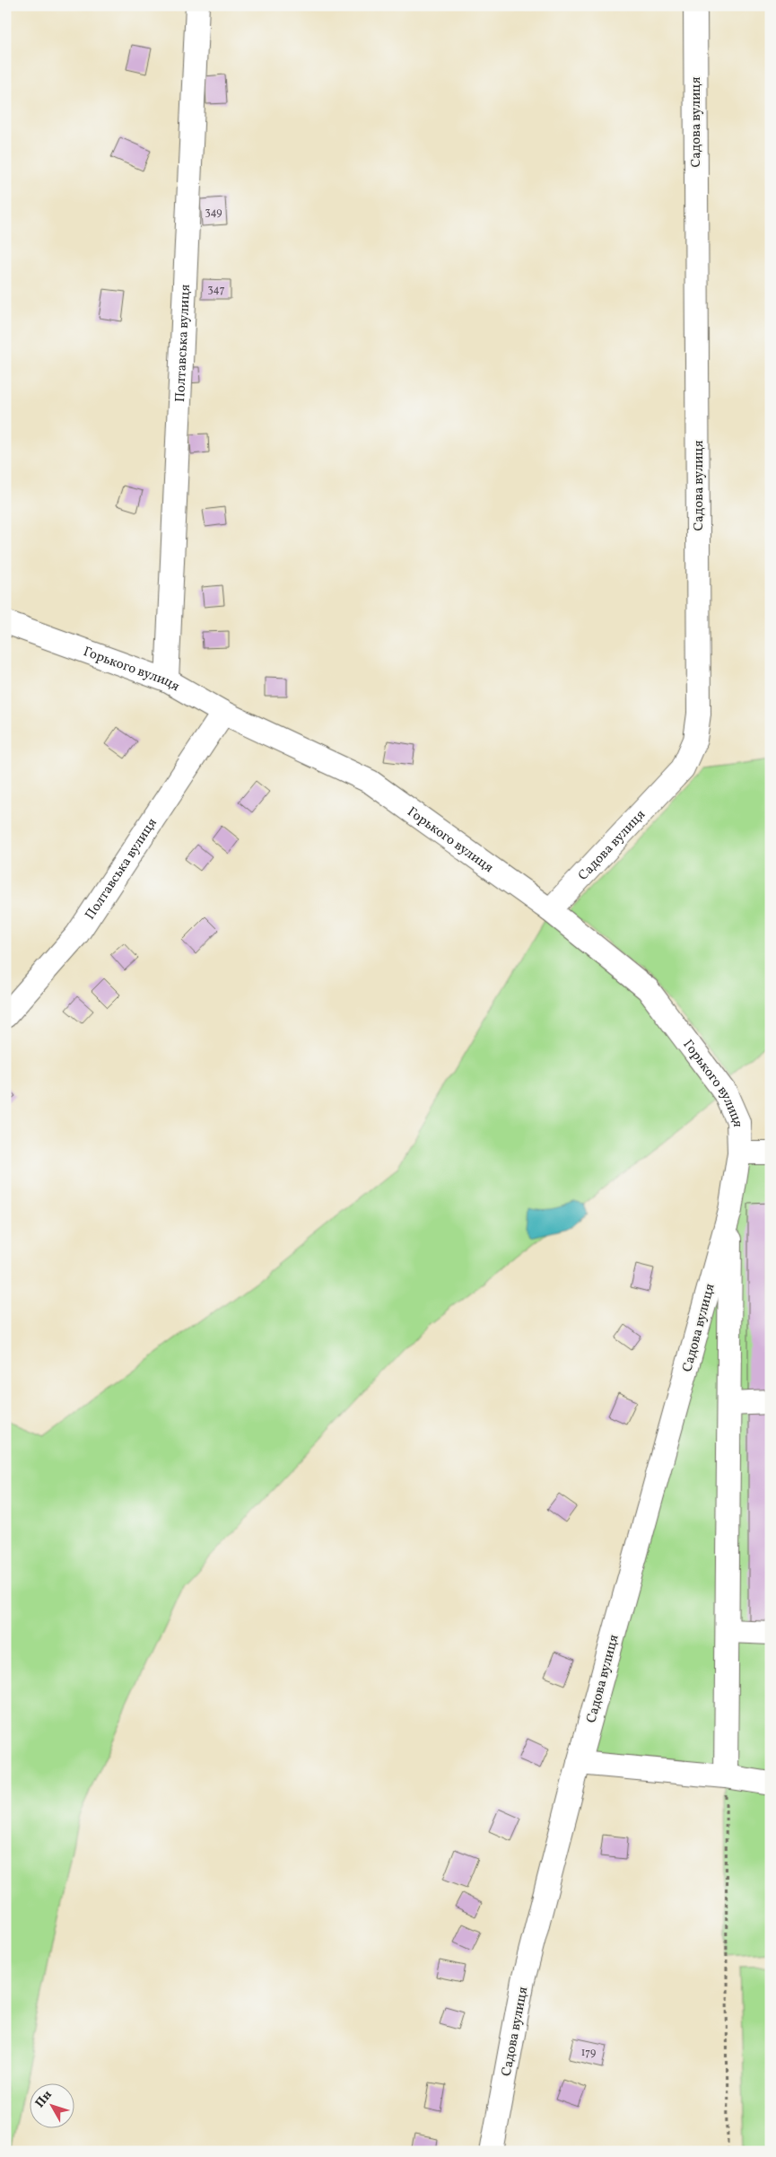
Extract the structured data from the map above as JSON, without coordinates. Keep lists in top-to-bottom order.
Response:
{
  "streets": {
    "street": ["Садова вулиця", "Полтавська вулиця", "Горького вулиця"]
  },
  "crossings": [
    ["Садова вулиця", "Горького вулиця"],
    ["Полтавська вулиця", "Горького вулиця"]
  ],
  "house_numbers": ["349", "347", "179"],
  "north": "top left"
}
